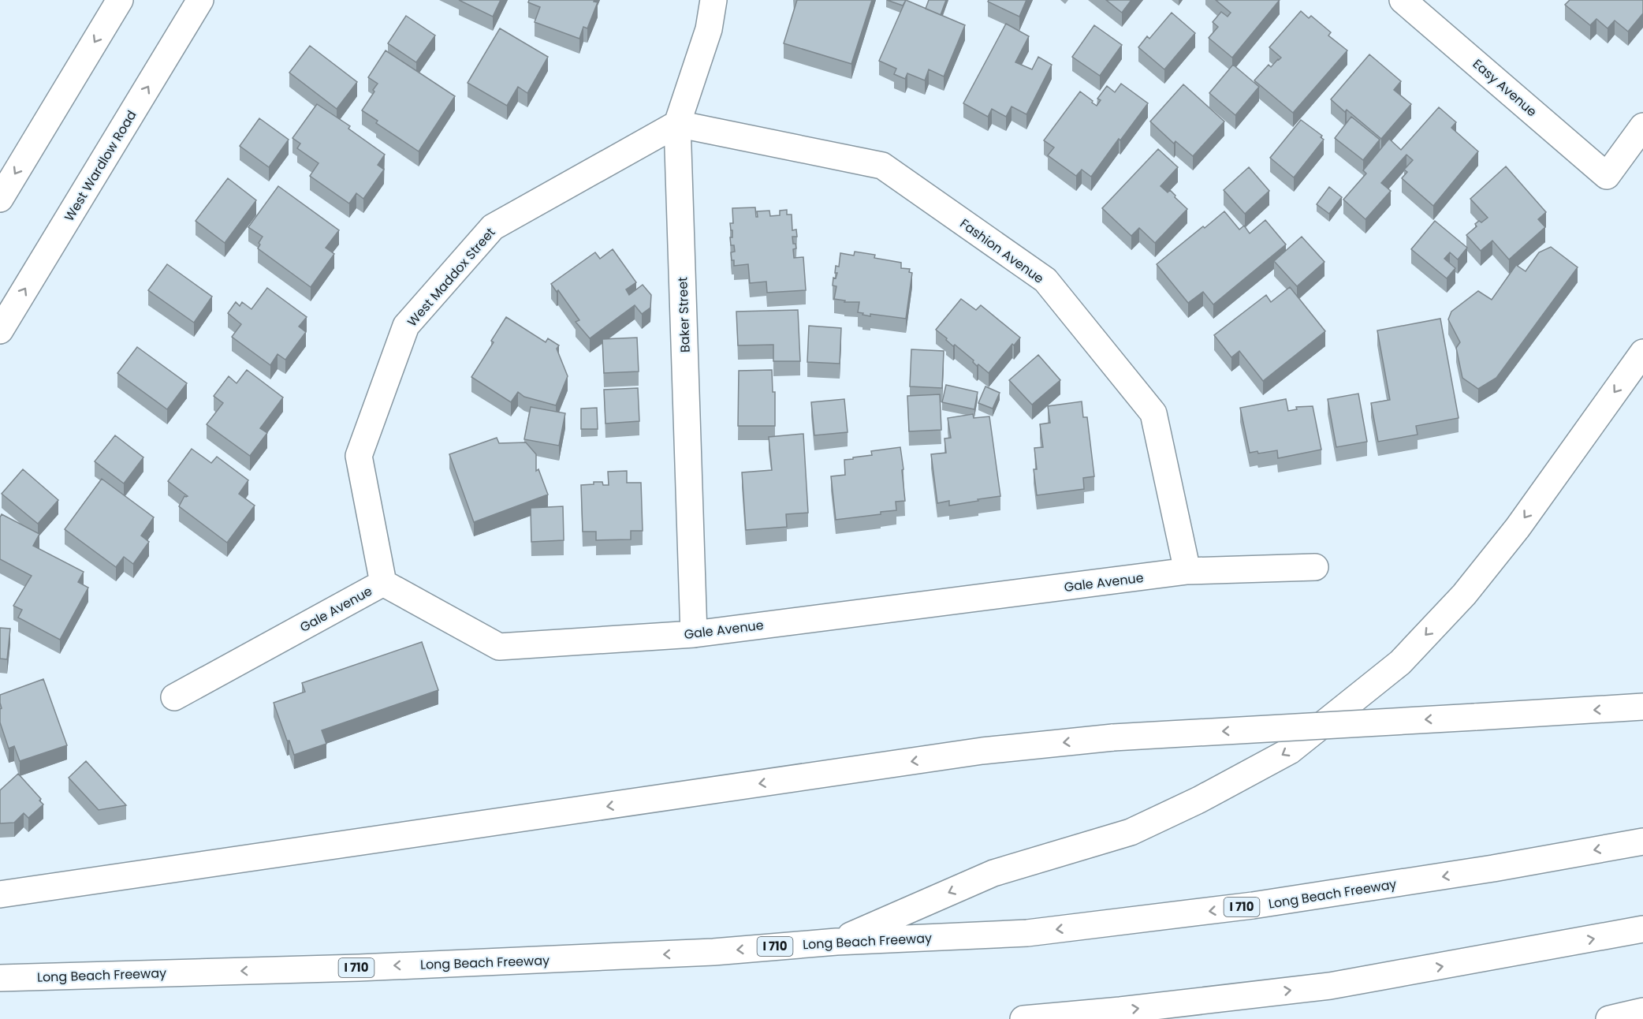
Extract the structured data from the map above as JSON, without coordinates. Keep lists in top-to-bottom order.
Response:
{
  "streets": {
    "main road": [
      "Easy Avenue",
      "West Wardlow Road",
      "Fashion Avenue",
      "West Maddox Street",
      "Baker Street",
      "Gale Avenue",
      "Long Beach Freeway",
      "I 710"
    ]
  },
  "crossings": [
    ["Fashion Avenue", "West Maddox Street"],
    ["Fashion Avenue", "Baker Street"],
    ["Fashion Avenue", "Gale Avenue"],
    ["West Maddox Street", "Baker Street"],
    ["West Maddox Street", "Gale Avenue"],
    ["Baker Street", "Gale Avenue"]
  ]
}
